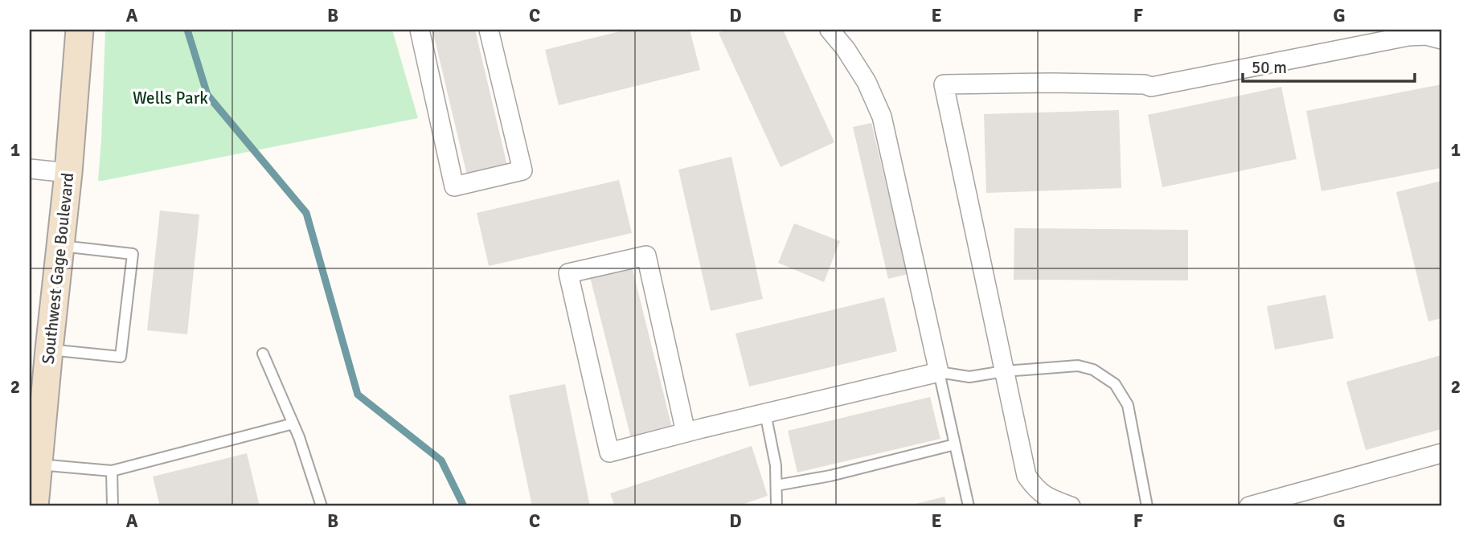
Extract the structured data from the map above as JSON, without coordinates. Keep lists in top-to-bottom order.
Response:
{
  "streets": {
    "main road": ["Southwest Gage Boulevard"]
  },
  "parks": ["Wells Park"],
  "scale_bar": "50 m",
  "grid": {
    "columns": [
      "A",
      "B",
      "C",
      "D",
      "E",
      "F",
      "G"
    ],
    "rows": ["1", "2"]
  }
}
